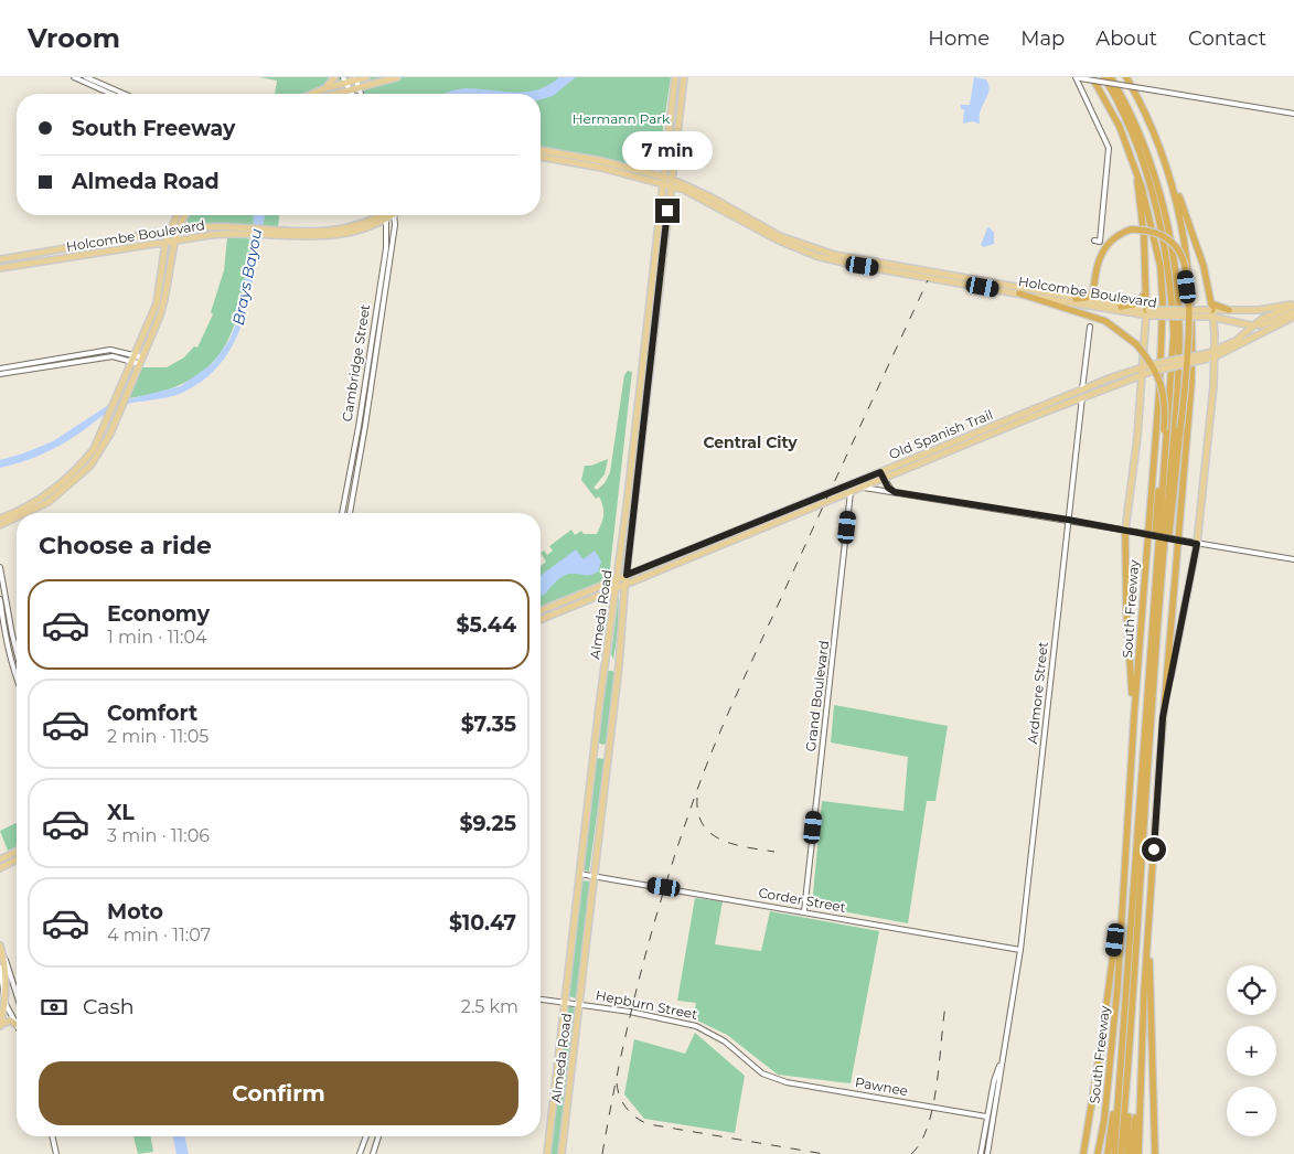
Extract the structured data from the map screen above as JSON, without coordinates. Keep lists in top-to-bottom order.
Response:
{
  "streets": {
    "highway": ["South Freeway"],
    "main road": ["Holcombe Boulevard", "Old Spanish Trail", "Almeda Road"],
    "street": [
      "Cambridge Street",
      "Ardmore Street",
      "Grand Boulevard",
      "Corder Street",
      "Hepburn Street",
      "Pawnee"
    ]
  },
  "crossings": [
    ["Holcombe Boulevard", "Old Spanish Trail"],
    ["Holcombe Boulevard", "Almeda Road"],
    ["Old Spanish Trail", "Almeda Road"],
    ["Old Spanish Trail", "Ardmore Street"],
    ["Old Spanish Trail", "Grand Boulevard"],
    ["Almeda Road", "Corder Street"],
    ["Almeda Road", "Hepburn Street"],
    ["Ardmore Street", "Corder Street"],
    ["Ardmore Street", "Pawnee"],
    ["Grand Boulevard", "Corder Street"],
    ["Hepburn Street", "Pawnee"]
  ],
  "districts": ["Central City"],
  "water": ["Brays Bayou"],
  "parks": ["Hermann Park"],
  "page": {
    "header": "Vroom",
    "nav": [
      "Home",
      "Map",
      "About",
      "Contact"
    ],
    "banner": ["South Freeway", "Almeda Road"],
    "bubble": "7 min",
    "heading": "Choose a ride",
    "list": [
      {
        "name": "Economy",
        "note": "1 min · 11:04",
        "value": "$5.44"
      },
      {
        "name": "Comfort",
        "note": "2 min · 11:05",
        "value": "$7.35"
      },
      {
        "name": "XL",
        "note": "3 min · 11:06",
        "value": "$9.25"
      },
      {
        "name": "Moto",
        "note": "4 min · 11:07",
        "value": "$10.47"
      }
    ],
    "map_buttons": ["+", "−"],
    "pay": ["Cash", "2.5 km"],
    "buttons": "Confirm"
  }
}
